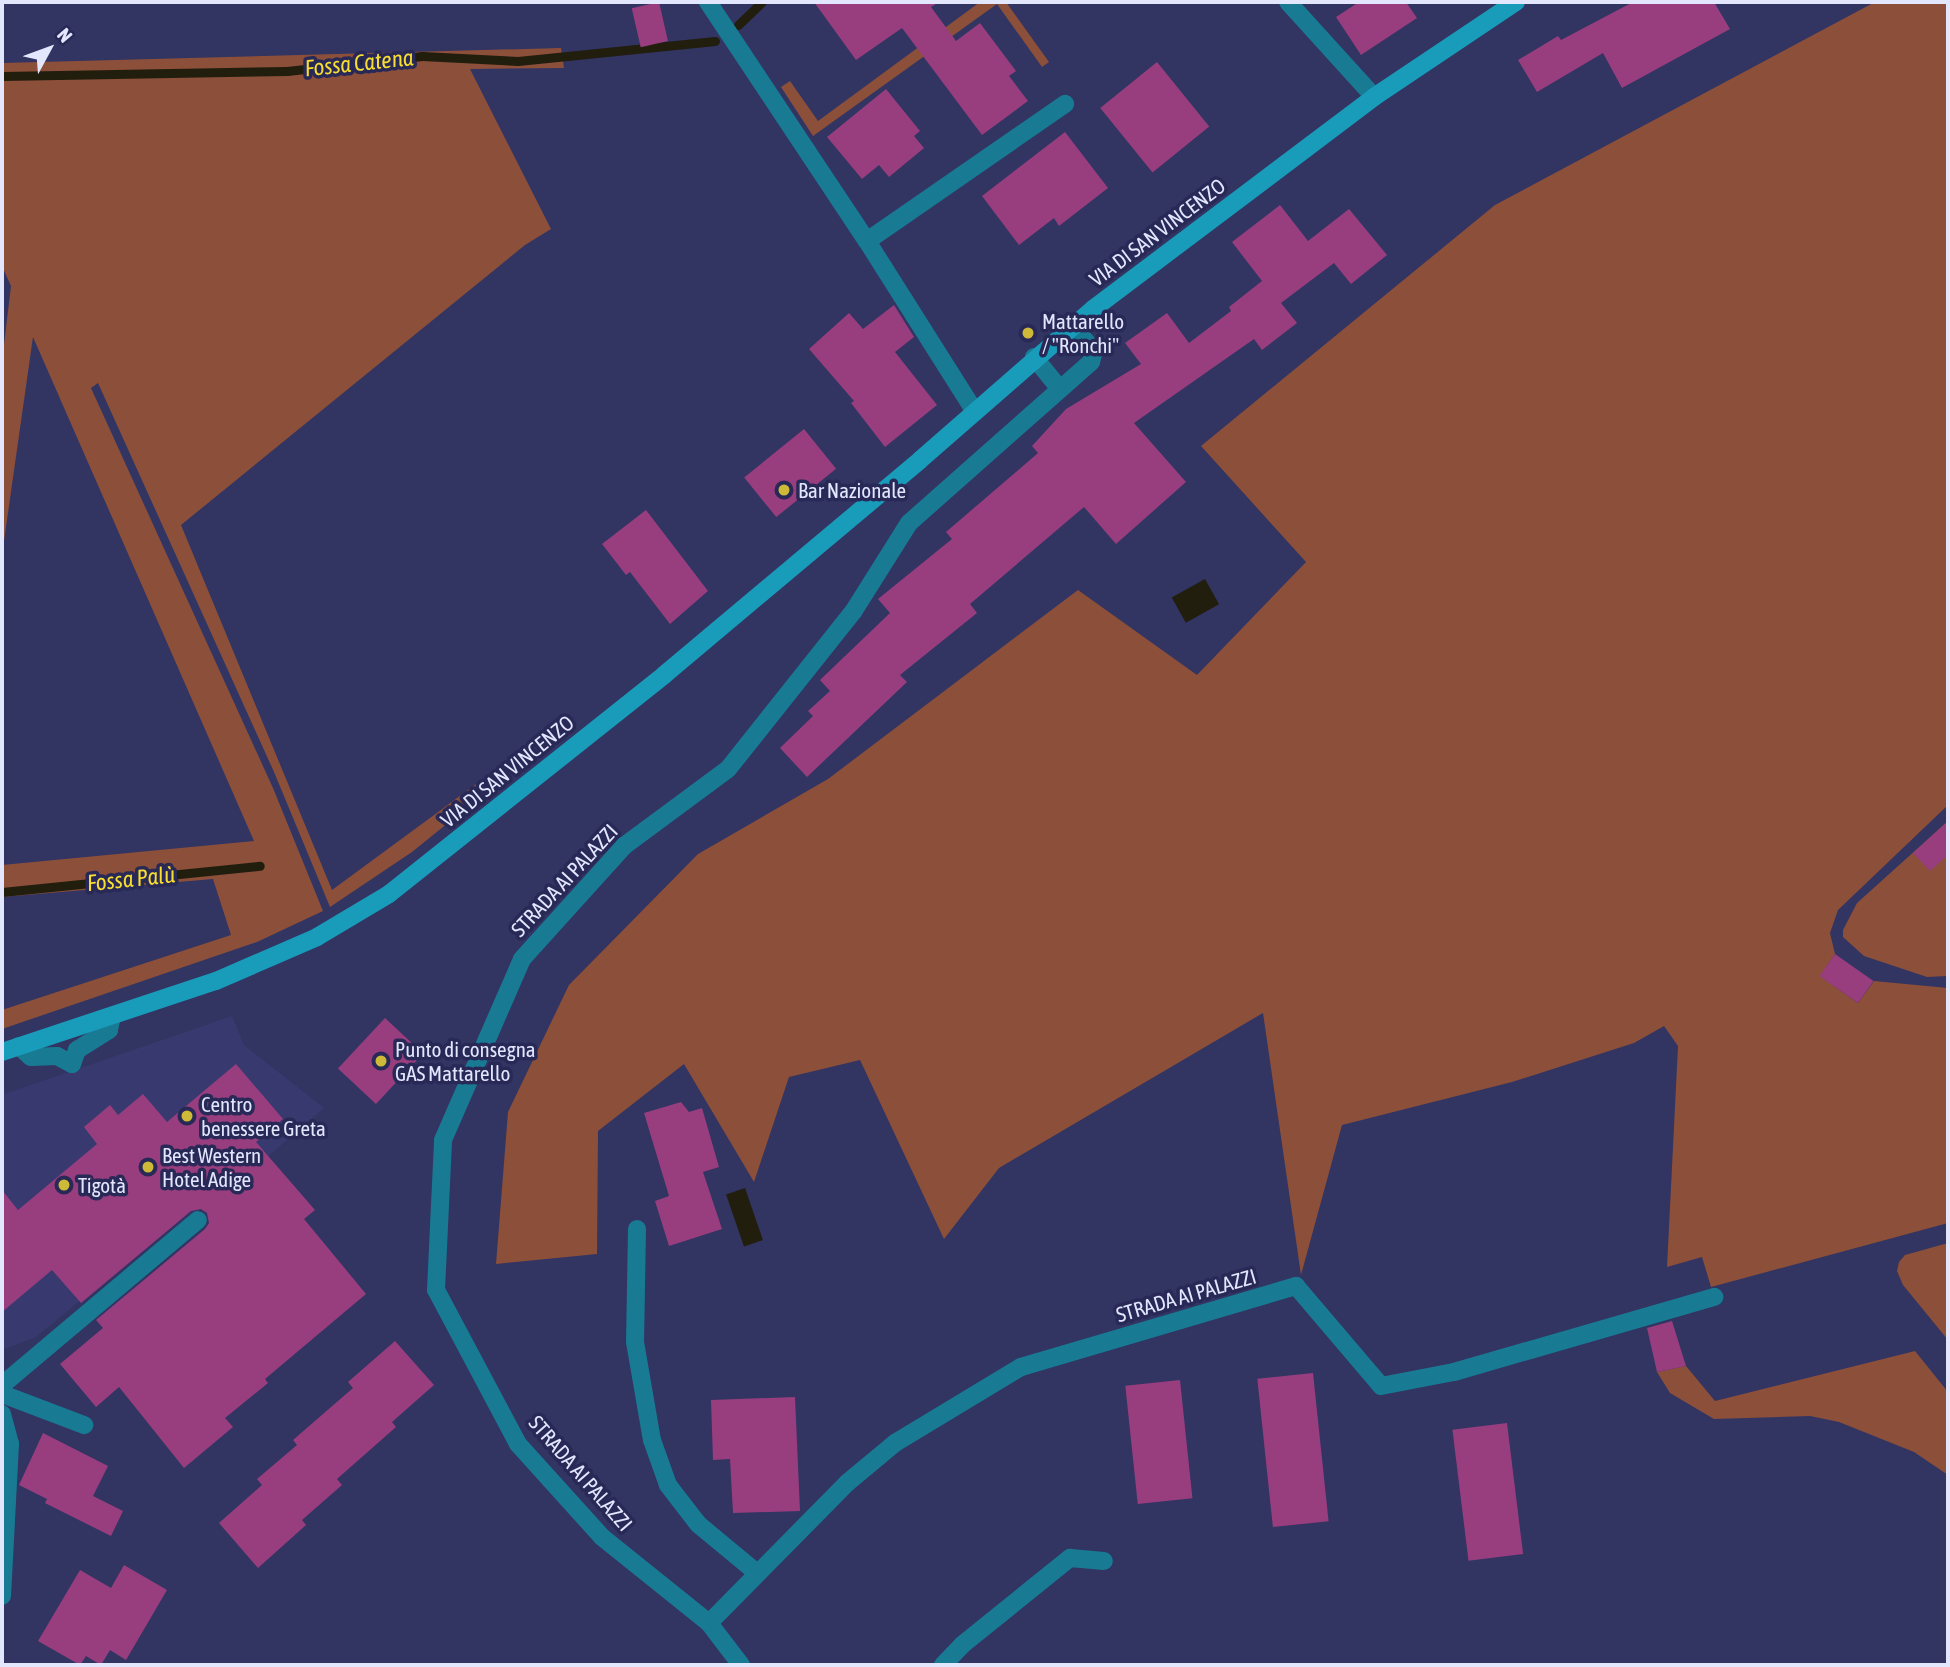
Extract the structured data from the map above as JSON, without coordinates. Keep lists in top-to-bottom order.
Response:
{
  "streets": {
    "main road": ["VIA DI SAN VINCENZO"],
    "street": ["STRADA AI PALAZZI"]
  },
  "crossings": [
    ["VIA DI SAN VINCENZO", "STRADA AI PALAZZI"]
  ],
  "water": ["Fossa Catena", "Fossa Palù"],
  "places": [
    "Mattarello / \"Ronchi\"",
    "Bar Nazionale",
    "Punto di consegna GAS Mattarello",
    "Centro benessere Greta",
    "Best Western Hotel Adige",
    "Tigotà"
  ],
  "north": "top right"
}
